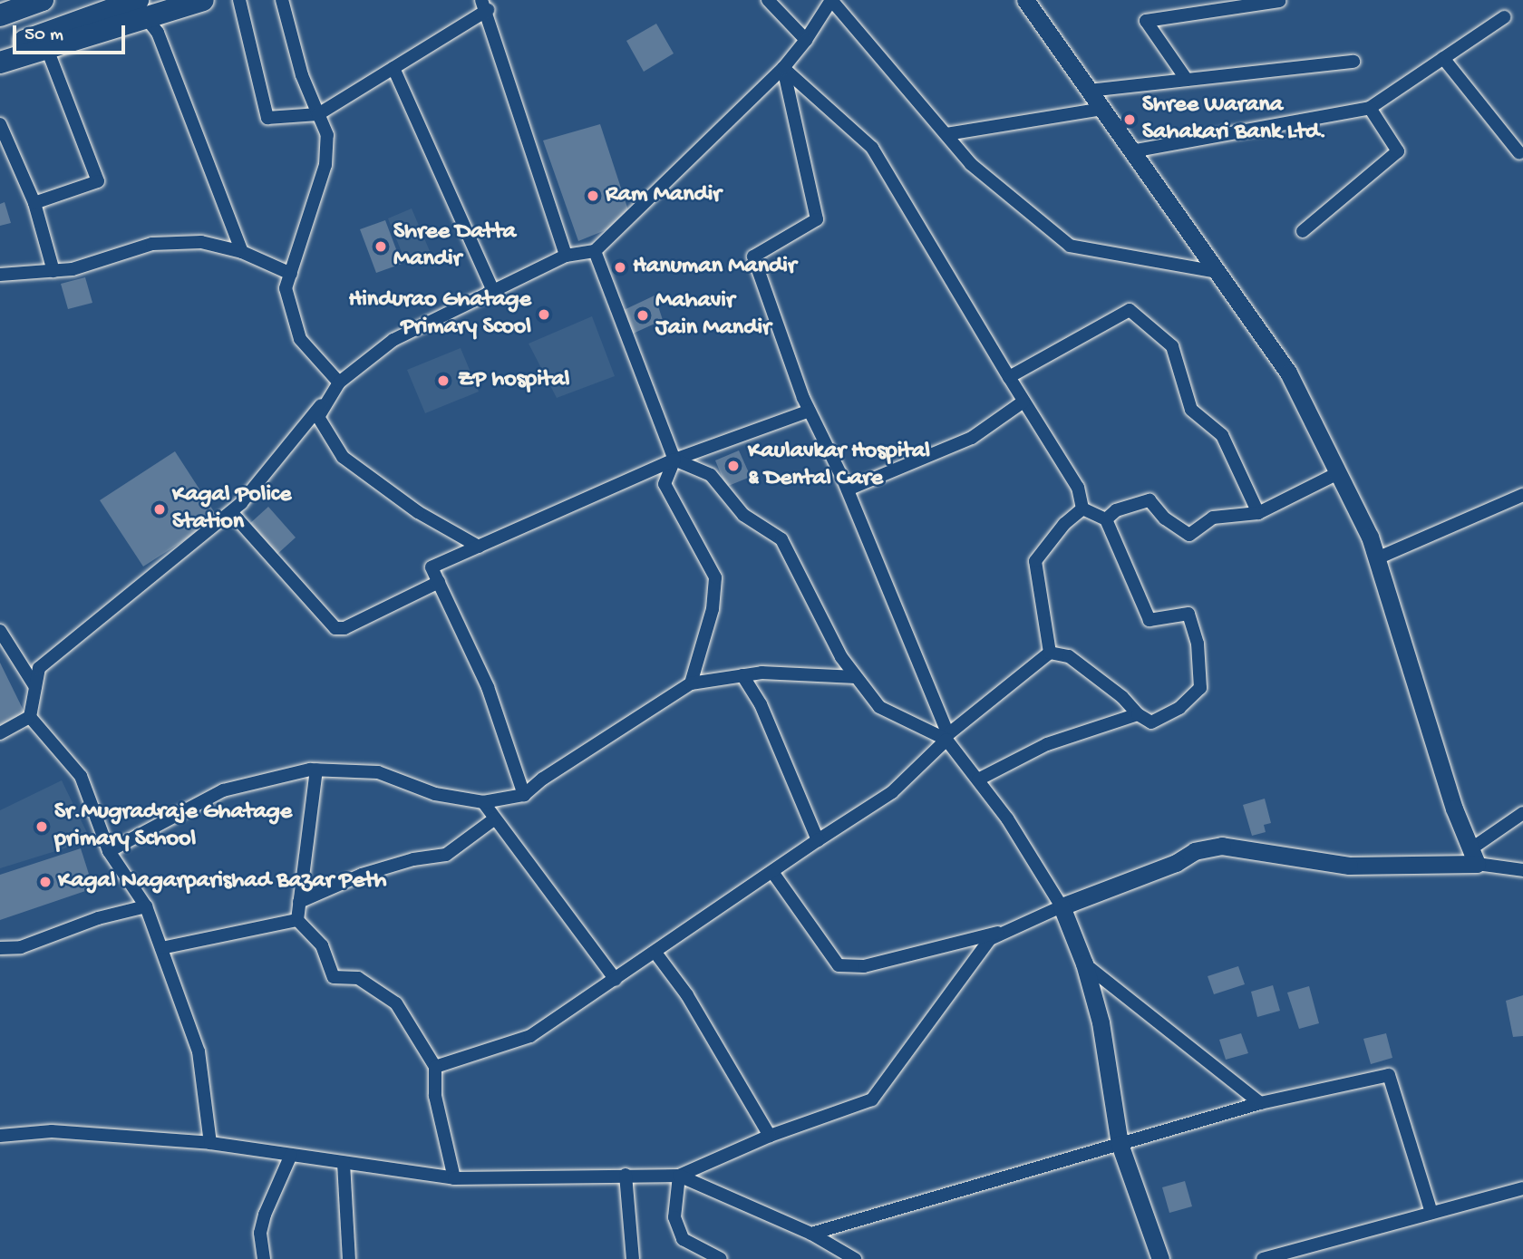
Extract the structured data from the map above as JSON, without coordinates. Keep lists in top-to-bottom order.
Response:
{
  "places": [
    "Shree Warana Sahakari Bank Ltd.",
    "Ram Mandir",
    "Shree Datta Mandir",
    "Hanuman Mandir",
    "Hindurao Ghatage Primary Scool",
    "Mahavir Jain Mandir",
    "ZP hospital",
    "Kaulavkar Hospital & Dental Care",
    "Kagal Police Station",
    "Sr.Mugradraje Ghatage primary School",
    "Kagal Nagarparishad Bazar Peth"
  ],
  "scale_bar": "50 m"
}
